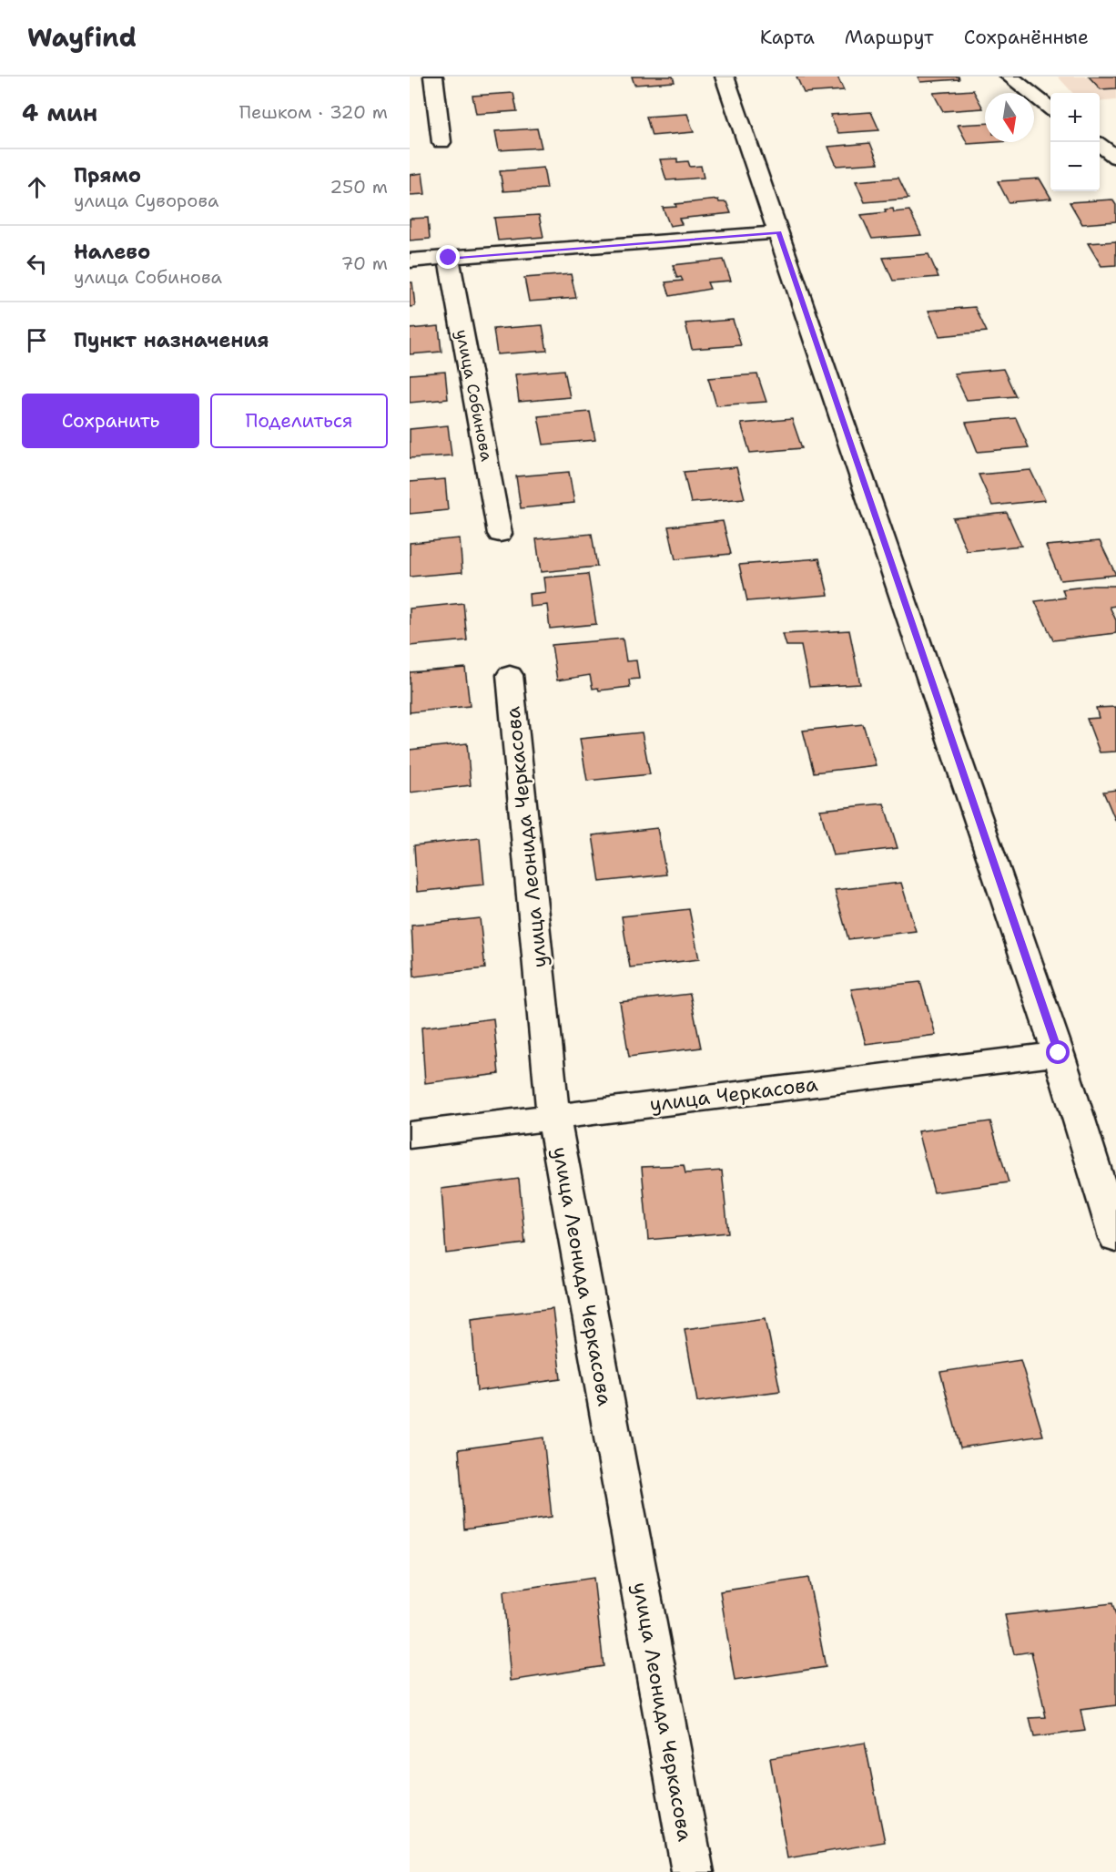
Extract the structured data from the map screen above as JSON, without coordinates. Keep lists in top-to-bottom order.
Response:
{
  "streets": {
    "street": ["улица Собинова", "улица Леонида Черкасова", "улица Черкасова"]
  },
  "crossings": [
    ["улица Леонида Черкасова", "улица Черкасова"]
  ],
  "north": "bottom",
  "page": {
    "header": "Wayfind",
    "nav": ["Карта", "Маршрут", "Сохранённые"],
    "heading": ["4 мин", "Пешком · 320 m"],
    "map_buttons": ["+", "−"],
    "list": [
      ["Прямо", "улица Суворова", "250 m"],
      ["Налево", "улица Собинова", "70 m"],
      "Пункт назначения"
    ],
    "buttons": ["Сохранить", "Поделиться"]
  }
}
